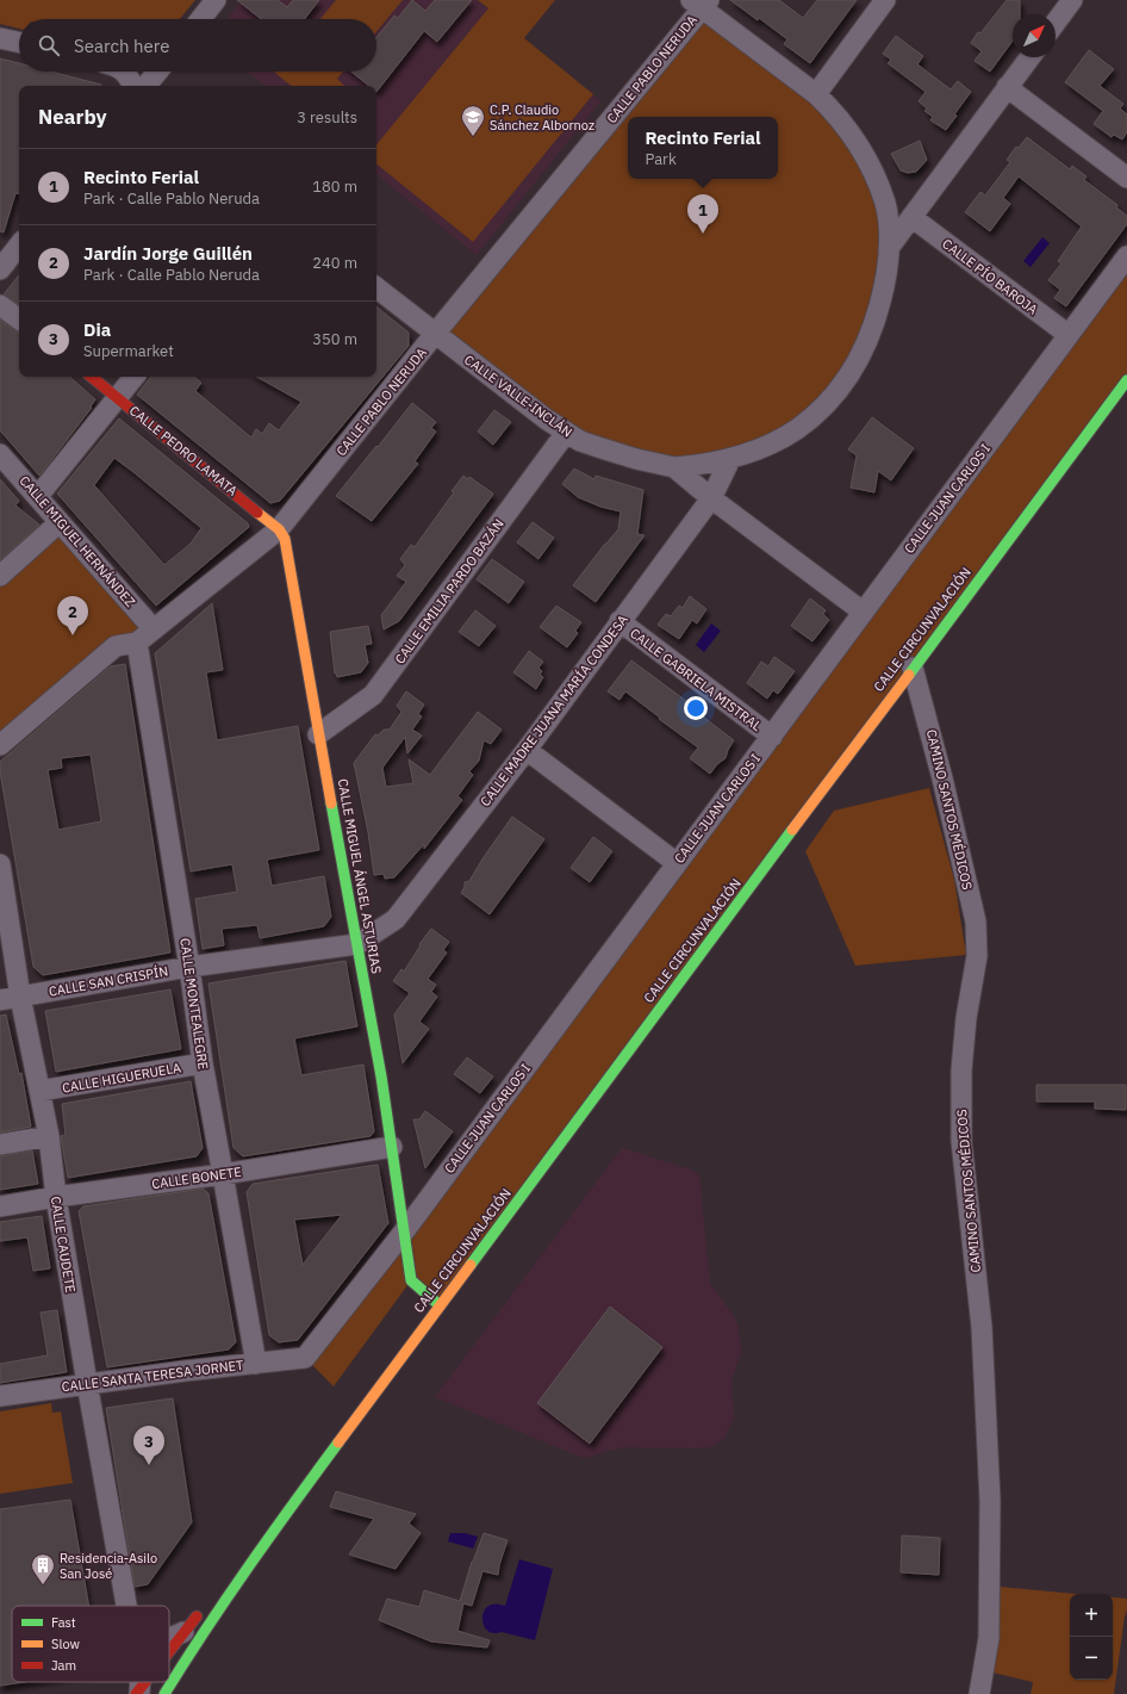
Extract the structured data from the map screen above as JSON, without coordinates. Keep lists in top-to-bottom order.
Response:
{
  "streets": {
    "main road": ["CALLE PEDRO LAMATA", "CALLE CIRCUNVALACIÓN", "CALLE MIGUEL ÁNGEL ASTURIAS"],
    "street": [
      "CALLE PABLO NERUDA",
      "CALLE PÍO BAROJA",
      "CALLE VALLE-INCLÁN",
      "CALLE JUAN CARLOS I",
      "CALLE MIGUEL HERNÁNDEZ",
      "CALLE EMILIA PARDO BAZÁN",
      "CALLE GABRIELA MISTRAL",
      "CALLE MADRE JUANA MARÍA CONDESA",
      "CAMINO SANTOS MÉDICOS",
      "CALLE SAN CRISPÍN",
      "CALLE MONTEALEGRE",
      "CALLE HIGUERUELA",
      "CALLE BONETE",
      "CALLE CAUDETE",
      "CALLE SANTA TERESA JORNET"
    ]
  },
  "crossings": [
    ["CALLE PABLO NERUDA", "CALLE VALLE-INCLÁN"],
    ["CALLE PABLO NERUDA", "CALLE PEDRO LAMATA"],
    ["CALLE PABLO NERUDA", "CALLE MIGUEL HERNÁNDEZ"],
    ["CALLE PABLO NERUDA", "CALLE MIGUEL ÁNGEL ASTURIAS"],
    ["CALLE PABLO NERUDA", "CALLE MONTEALEGRE"],
    ["CALLE PÍO BAROJA", "CALLE JUAN CARLOS I"],
    ["CALLE VALLE-INCLÁN", "CALLE JUAN CARLOS I"],
    ["CALLE VALLE-INCLÁN", "CALLE EMILIA PARDO BAZÁN"],
    ["CALLE VALLE-INCLÁN", "CALLE MADRE JUANA MARÍA CONDESA"],
    ["CALLE PEDRO LAMATA", "CALLE MIGUEL ÁNGEL ASTURIAS"],
    ["CALLE JUAN CARLOS I", "CALLE GABRIELA MISTRAL"],
    ["CALLE JUAN CARLOS I", "CALLE MIGUEL ÁNGEL ASTURIAS"],
    ["CALLE JUAN CARLOS I", "CALLE SANTA TERESA JORNET"],
    ["CALLE EMILIA PARDO BAZÁN", "CALLE MIGUEL ÁNGEL ASTURIAS"],
    ["CALLE CIRCUNVALACIÓN", "CAMINO SANTOS MÉDICOS"],
    ["CALLE CIRCUNVALACIÓN", "CALLE MIGUEL ÁNGEL ASTURIAS"],
    ["CALLE GABRIELA MISTRAL", "CALLE MADRE JUANA MARÍA CONDESA"],
    ["CALLE MADRE JUANA MARÍA CONDESA", "CALLE MIGUEL ÁNGEL ASTURIAS"],
    ["CALLE MADRE JUANA MARÍA CONDESA", "CALLE SAN CRISPÍN"],
    ["CALLE MIGUEL ÁNGEL ASTURIAS", "CALLE SAN CRISPÍN"],
    ["CALLE MIGUEL ÁNGEL ASTURIAS", "CALLE BONETE"],
    ["CALLE SAN CRISPÍN", "CALLE MONTEALEGRE"],
    ["CALLE SAN CRISPÍN", "CALLE CAUDETE"],
    ["CALLE MONTEALEGRE", "CALLE HIGUERUELA"],
    ["CALLE MONTEALEGRE", "CALLE BONETE"],
    ["CALLE MONTEALEGRE", "CALLE SANTA TERESA JORNET"],
    ["CALLE HIGUERUELA", "CALLE CAUDETE"],
    ["CALLE BONETE", "CALLE CAUDETE"],
    ["CALLE CAUDETE", "CALLE SANTA TERESA JORNET"]
  ],
  "places": {
    "school or university": ["C.P. Claudio Sánchez Albornoz"],
    "building": ["Residencia-Asilo San José"]
  },
  "legend": ["Fast", "Slow", "Jam"],
  "north": "top right",
  "page": {
    "search": "Search here",
    "heading": ["Nearby", "3 results"],
    "popup": ["Recinto Ferial", "Park"],
    "list": [
      {
        "mark": "1",
        "name": "Recinto Ferial",
        "note": "Park · Calle Pablo Neruda",
        "value": "180 m"
      },
      {
        "mark": "2",
        "name": "Jardín Jorge Guillén",
        "note": "Park · Calle Pablo Neruda",
        "value": "240 m"
      },
      {
        "mark": "3",
        "name": "Dia",
        "note": "Supermarket",
        "value": "350 m"
      }
    ],
    "pins": ["1", "2", "3"],
    "map_buttons": ["+", "−"]
  }
}
